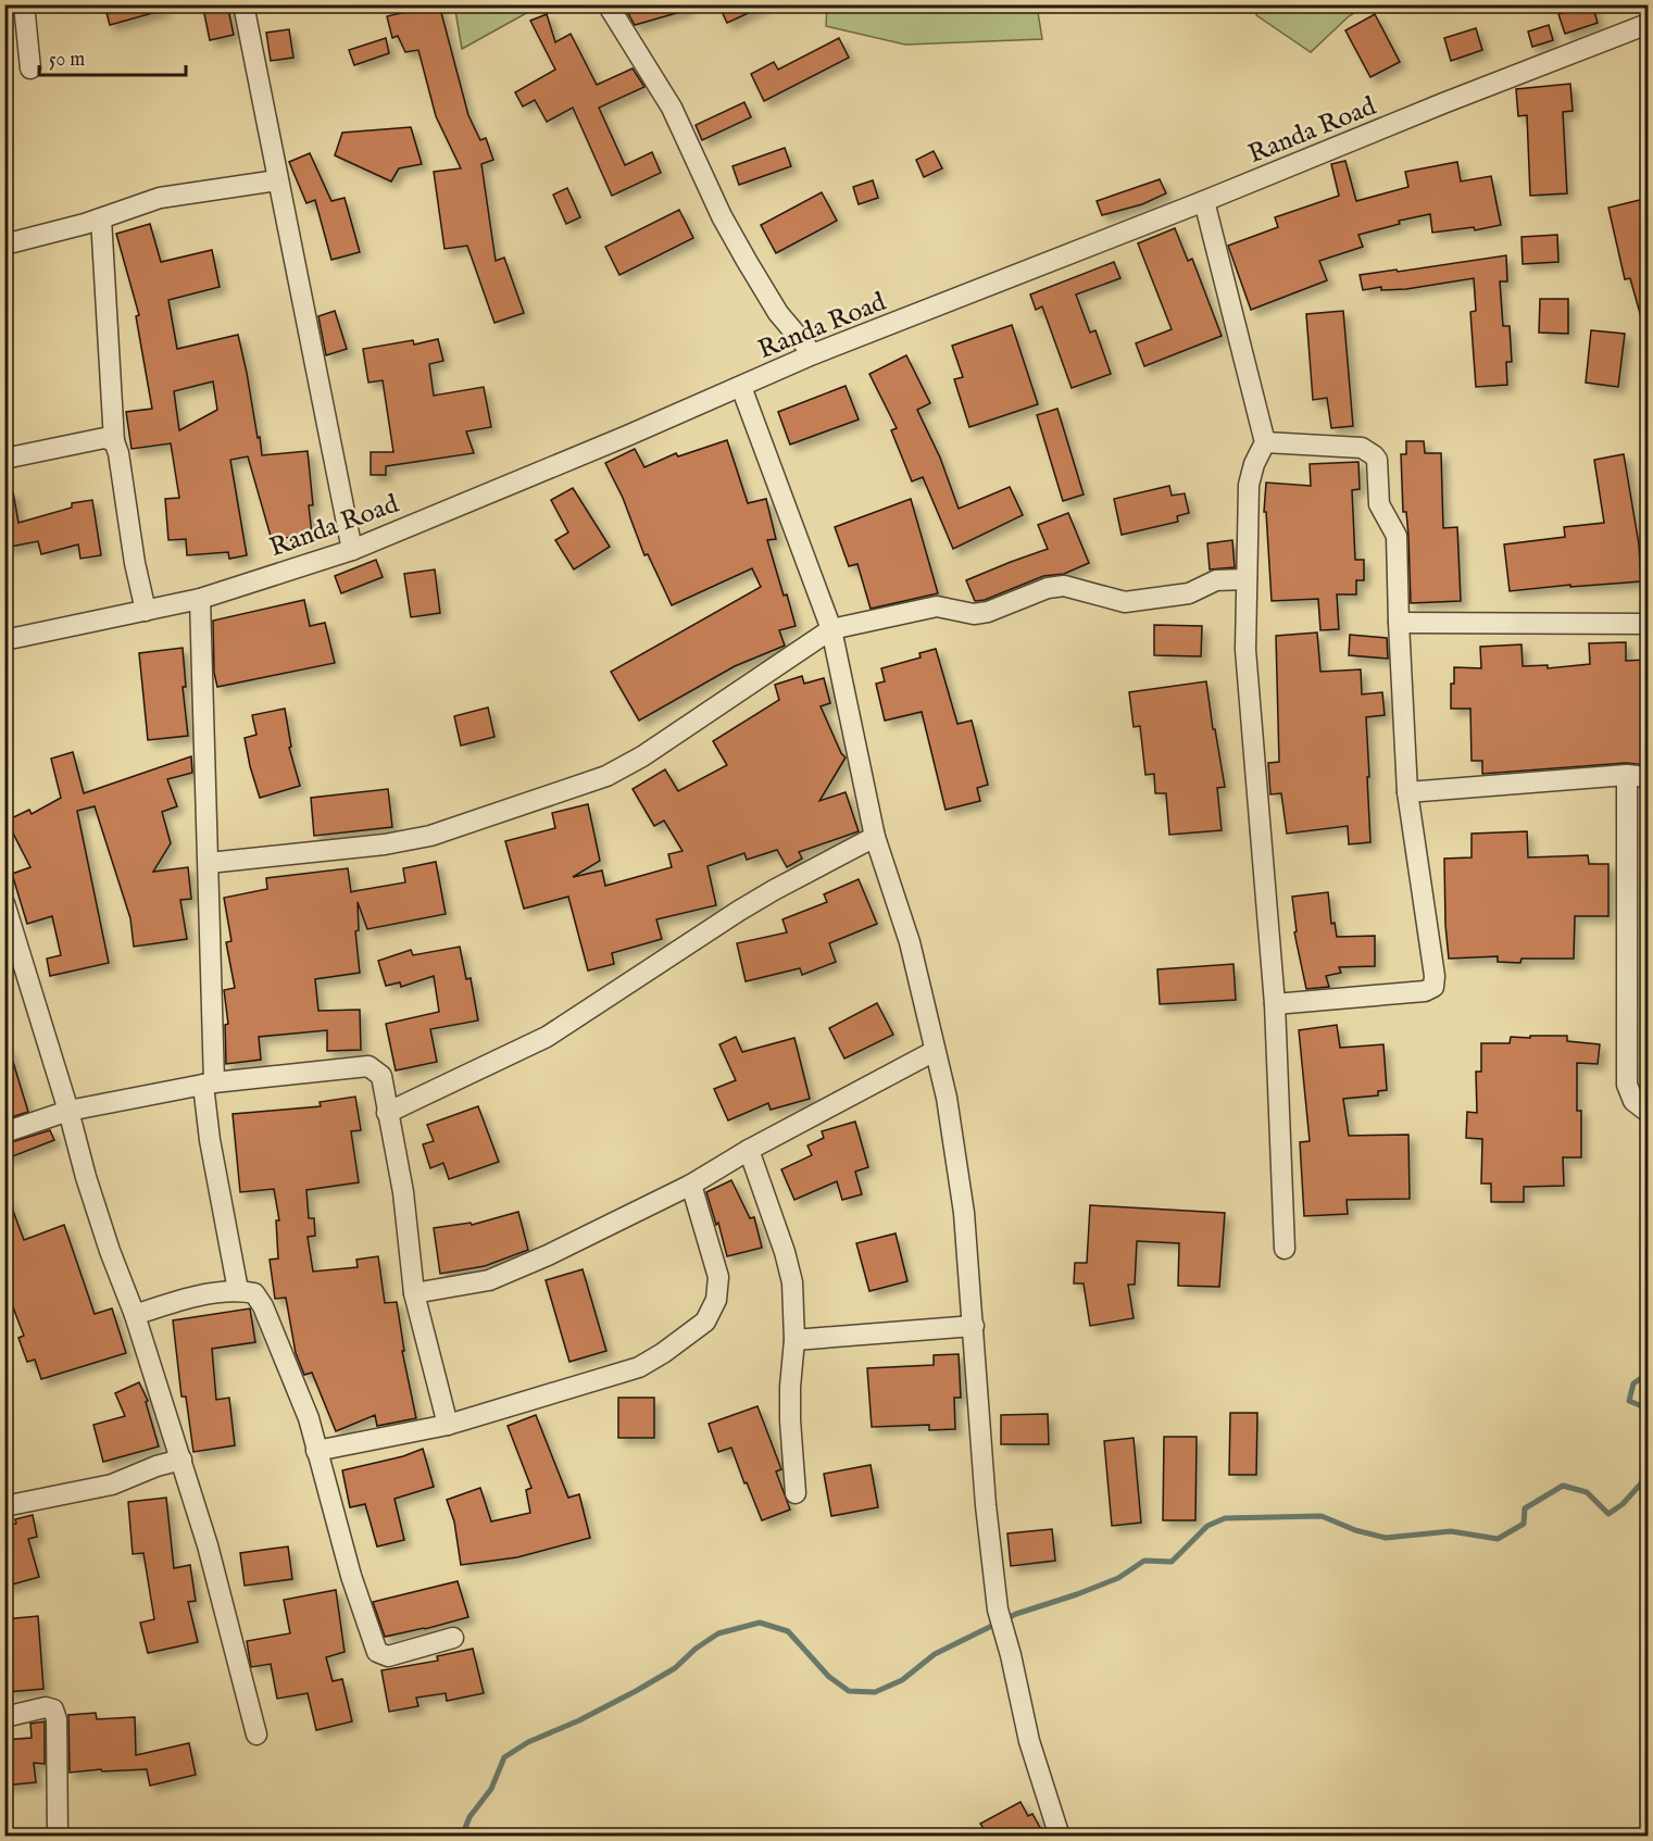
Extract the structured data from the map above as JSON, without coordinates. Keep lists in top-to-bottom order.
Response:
{
  "streets": {
    "street": ["Randa Road"]
  },
  "scale_bar": "50 m"
}
